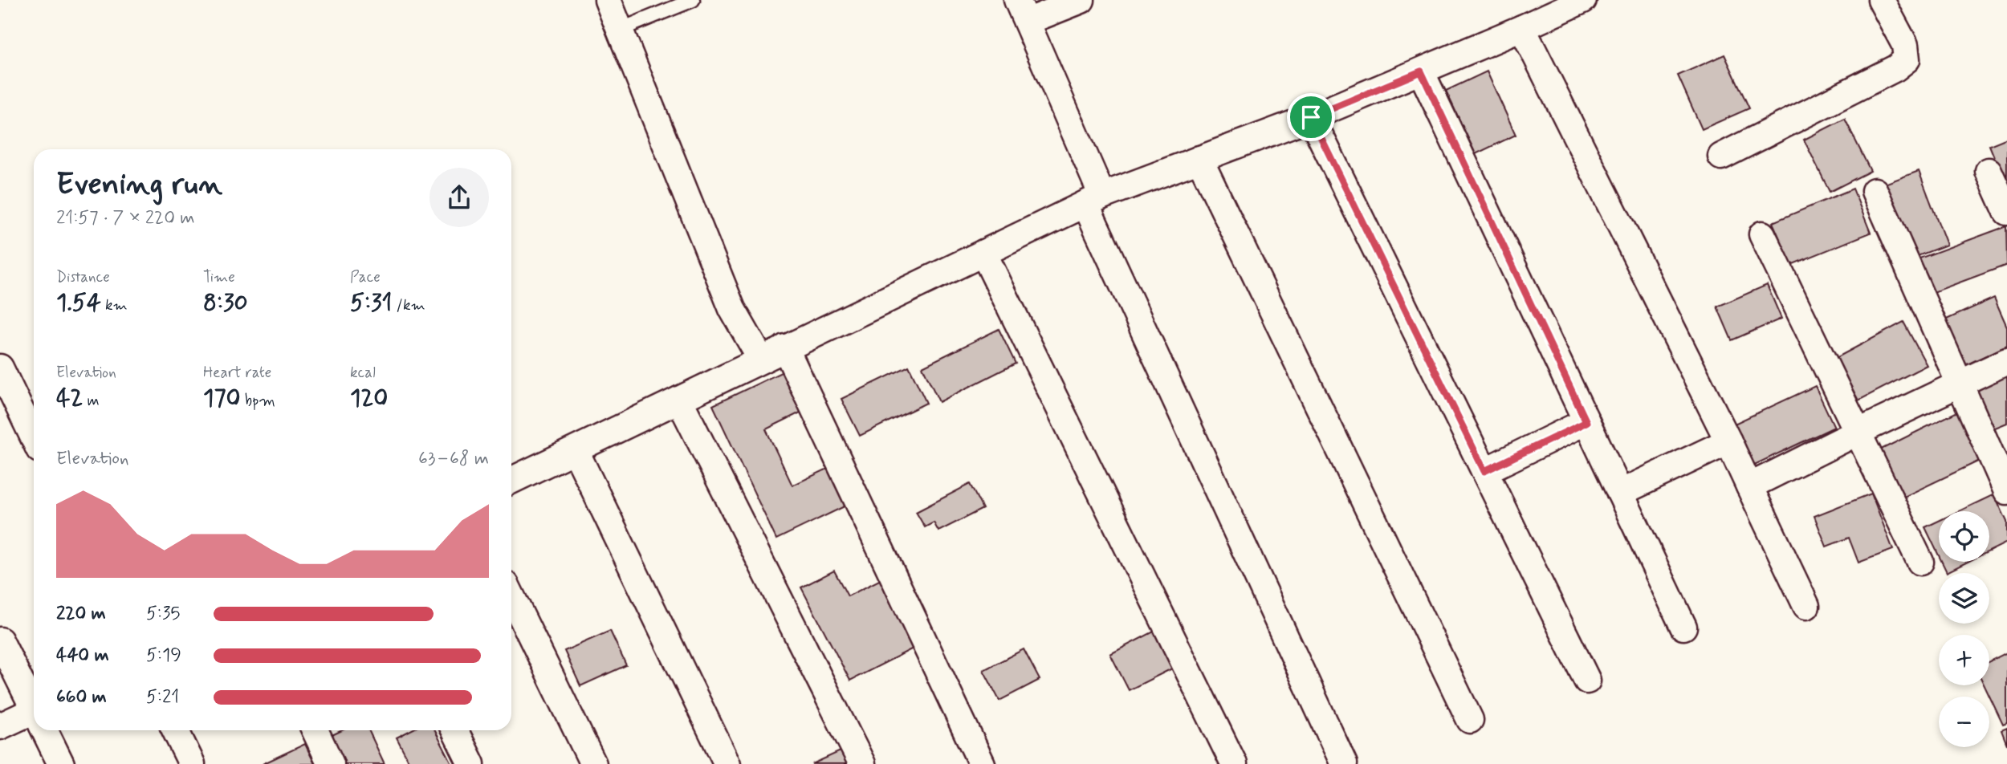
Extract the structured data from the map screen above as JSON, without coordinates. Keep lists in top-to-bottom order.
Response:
{
  "page": {
    "heading": ["Evening run", "21:57 · 7 × 220 m"],
    "stats": [
      ["Distance", "1.54 km"],
      ["Time", "8:30"],
      ["Pace", "5:31 /km"],
      ["Elevation", "42 m"],
      ["Heart rate", "170 bpm"],
      ["kcal", "120"]
    ],
    "chart": ["Elevation", "63–68 m"],
    "map_buttons": ["+", "−"],
    "list": [
      {
        "name": "220 m",
        "note": "5:35"
      },
      {
        "name": "440 m",
        "note": "5:19"
      },
      {
        "name": "660 m",
        "note": "5:21"
      }
    ]
  }
}
